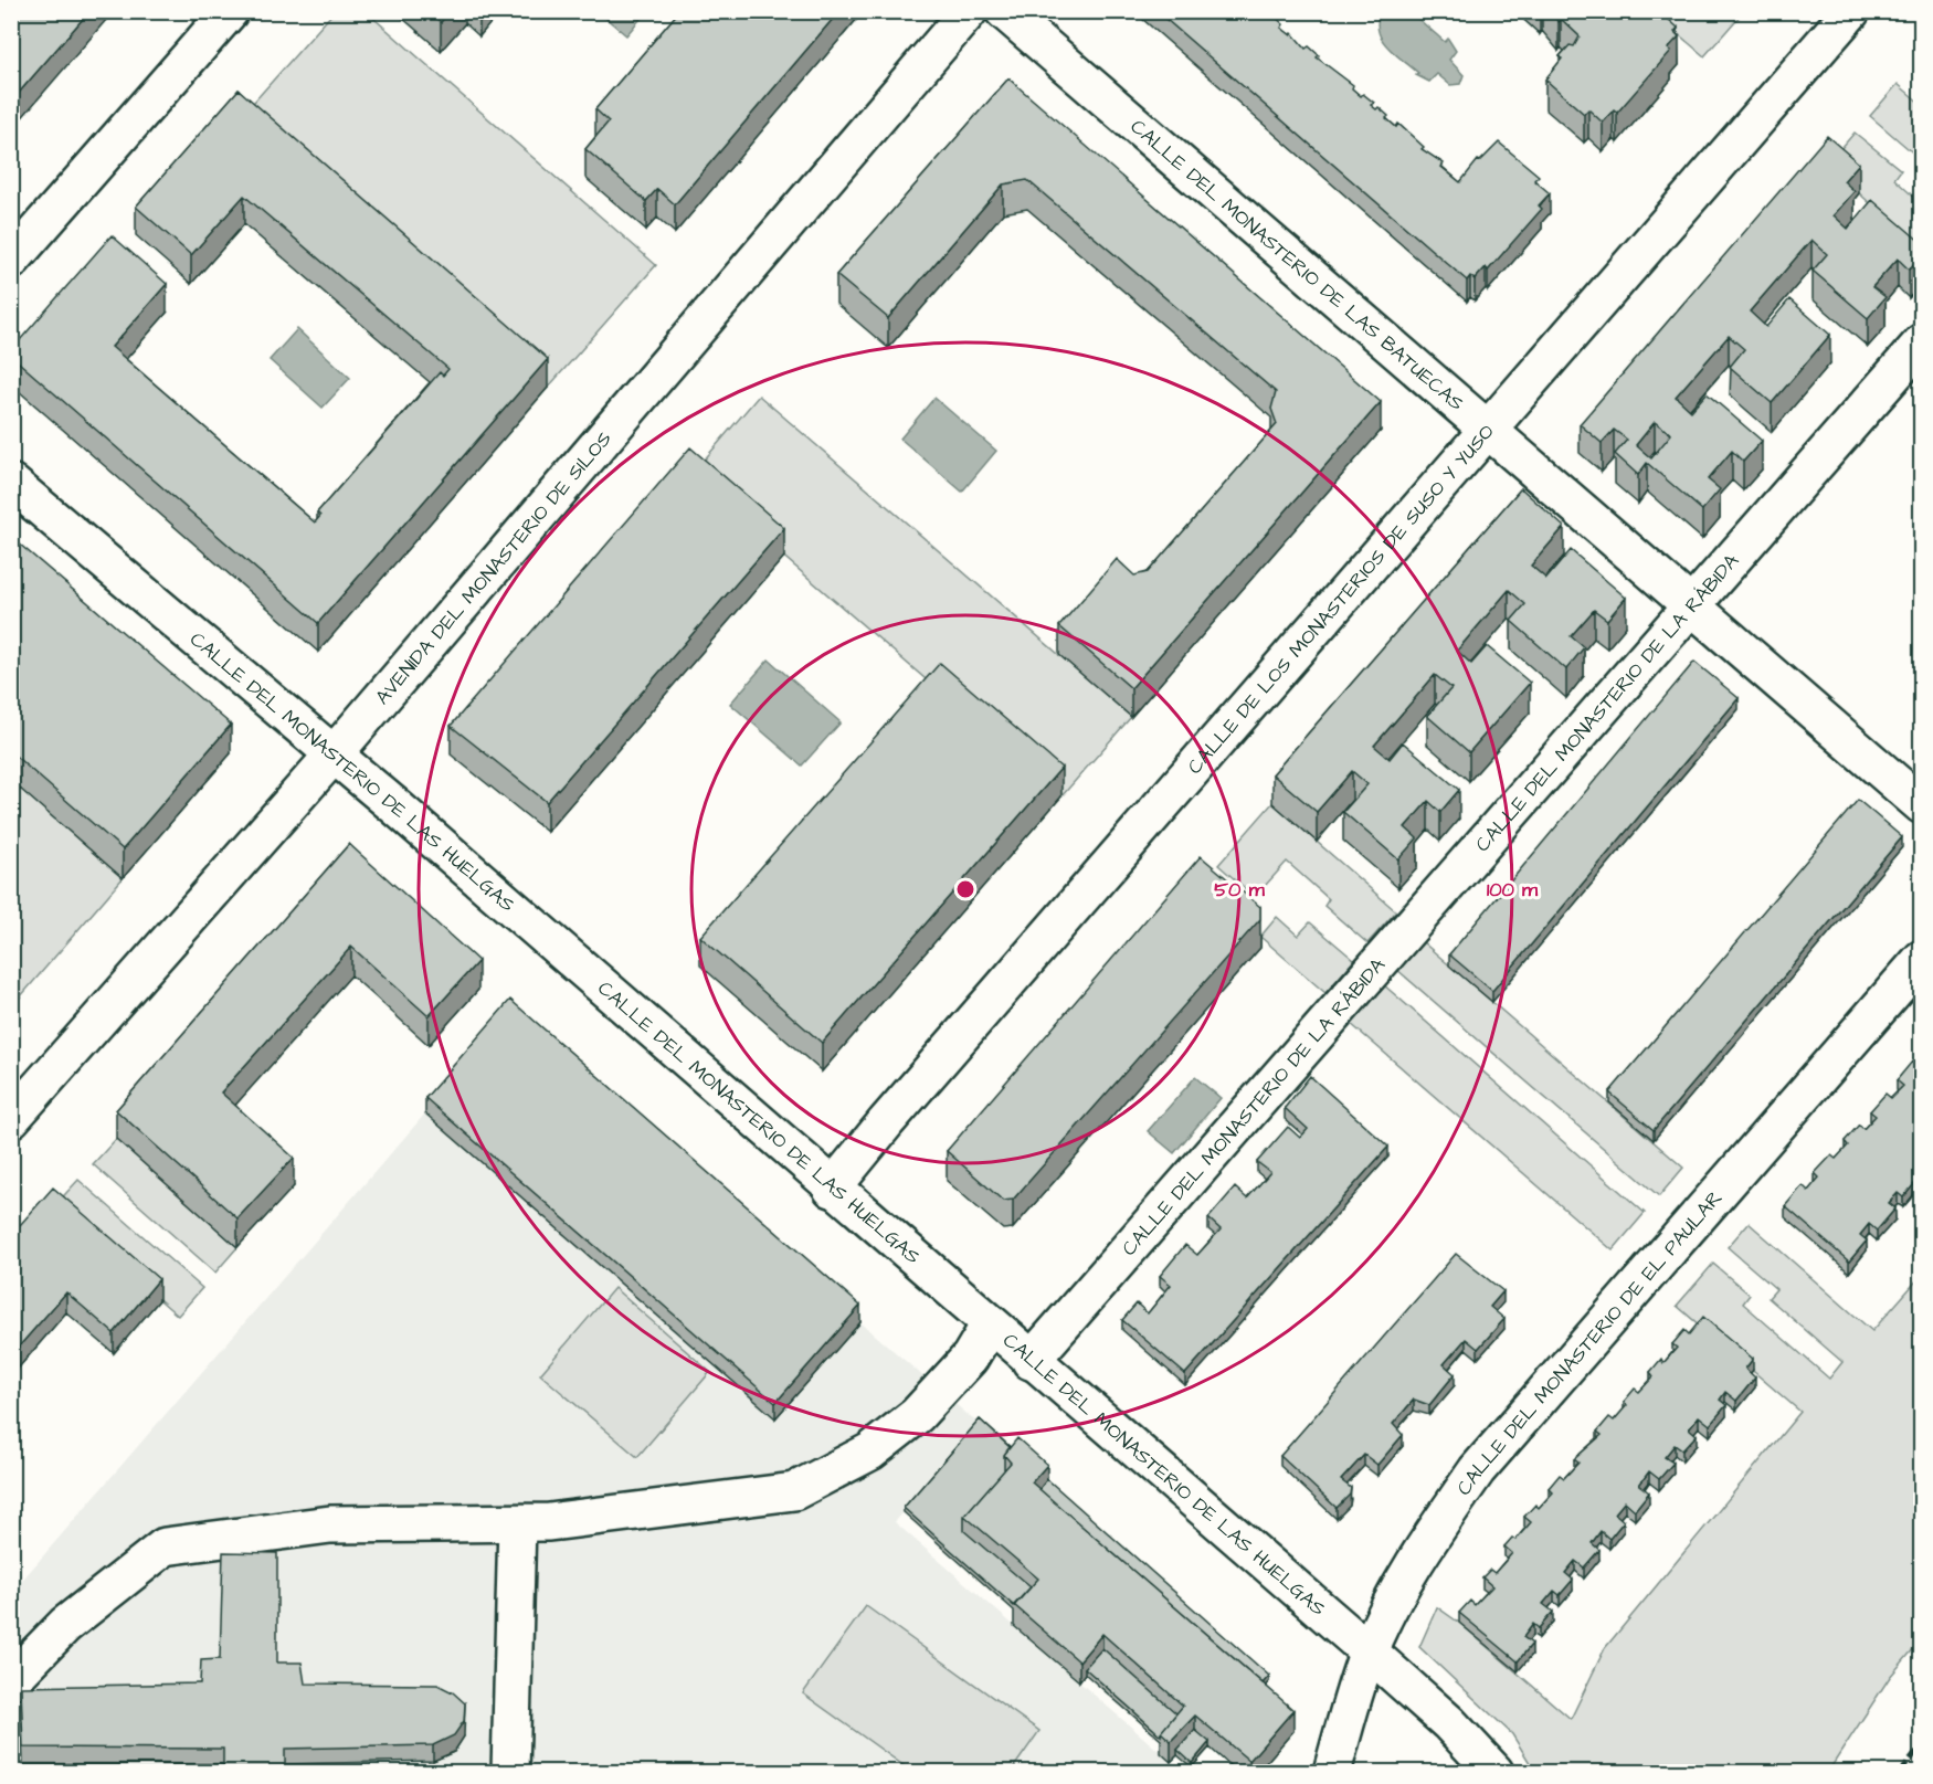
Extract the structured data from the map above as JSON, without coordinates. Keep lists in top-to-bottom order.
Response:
{
  "streets": {
    "street": [
      "CALLE DEL MONASTERIO DE LAS BATUECAS",
      "AVENIDA DEL MONASTERIO DE SILOS",
      "CALLE DE LOS MONASTERIOS DE SUSO Y YUSO",
      "CALLE DEL MONASTERIO DE LA RÁBIDA",
      "CALLE DEL MONASTERIO DE LAS HUELGAS",
      "CALLE DEL MONASTERIO DE EL PAULAR"
    ]
  },
  "crossings": [
    ["CALLE DEL MONASTERIO DE LAS BATUECAS", "CALLE DE LOS MONASTERIOS DE SUSO Y YUSO"],
    ["CALLE DEL MONASTERIO DE LAS BATUECAS", "CALLE DEL MONASTERIO DE LA RÁBIDA"],
    ["AVENIDA DEL MONASTERIO DE SILOS", "CALLE DEL MONASTERIO DE LAS HUELGAS"],
    ["CALLE DE LOS MONASTERIOS DE SUSO Y YUSO", "CALLE DEL MONASTERIO DE LAS HUELGAS"],
    ["CALLE DEL MONASTERIO DE LA RÁBIDA", "CALLE DEL MONASTERIO DE LAS HUELGAS"],
    ["CALLE DEL MONASTERIO DE LAS HUELGAS", "CALLE DEL MONASTERIO DE EL PAULAR"]
  ],
  "rings": ["50 m", "100 m"]
}
